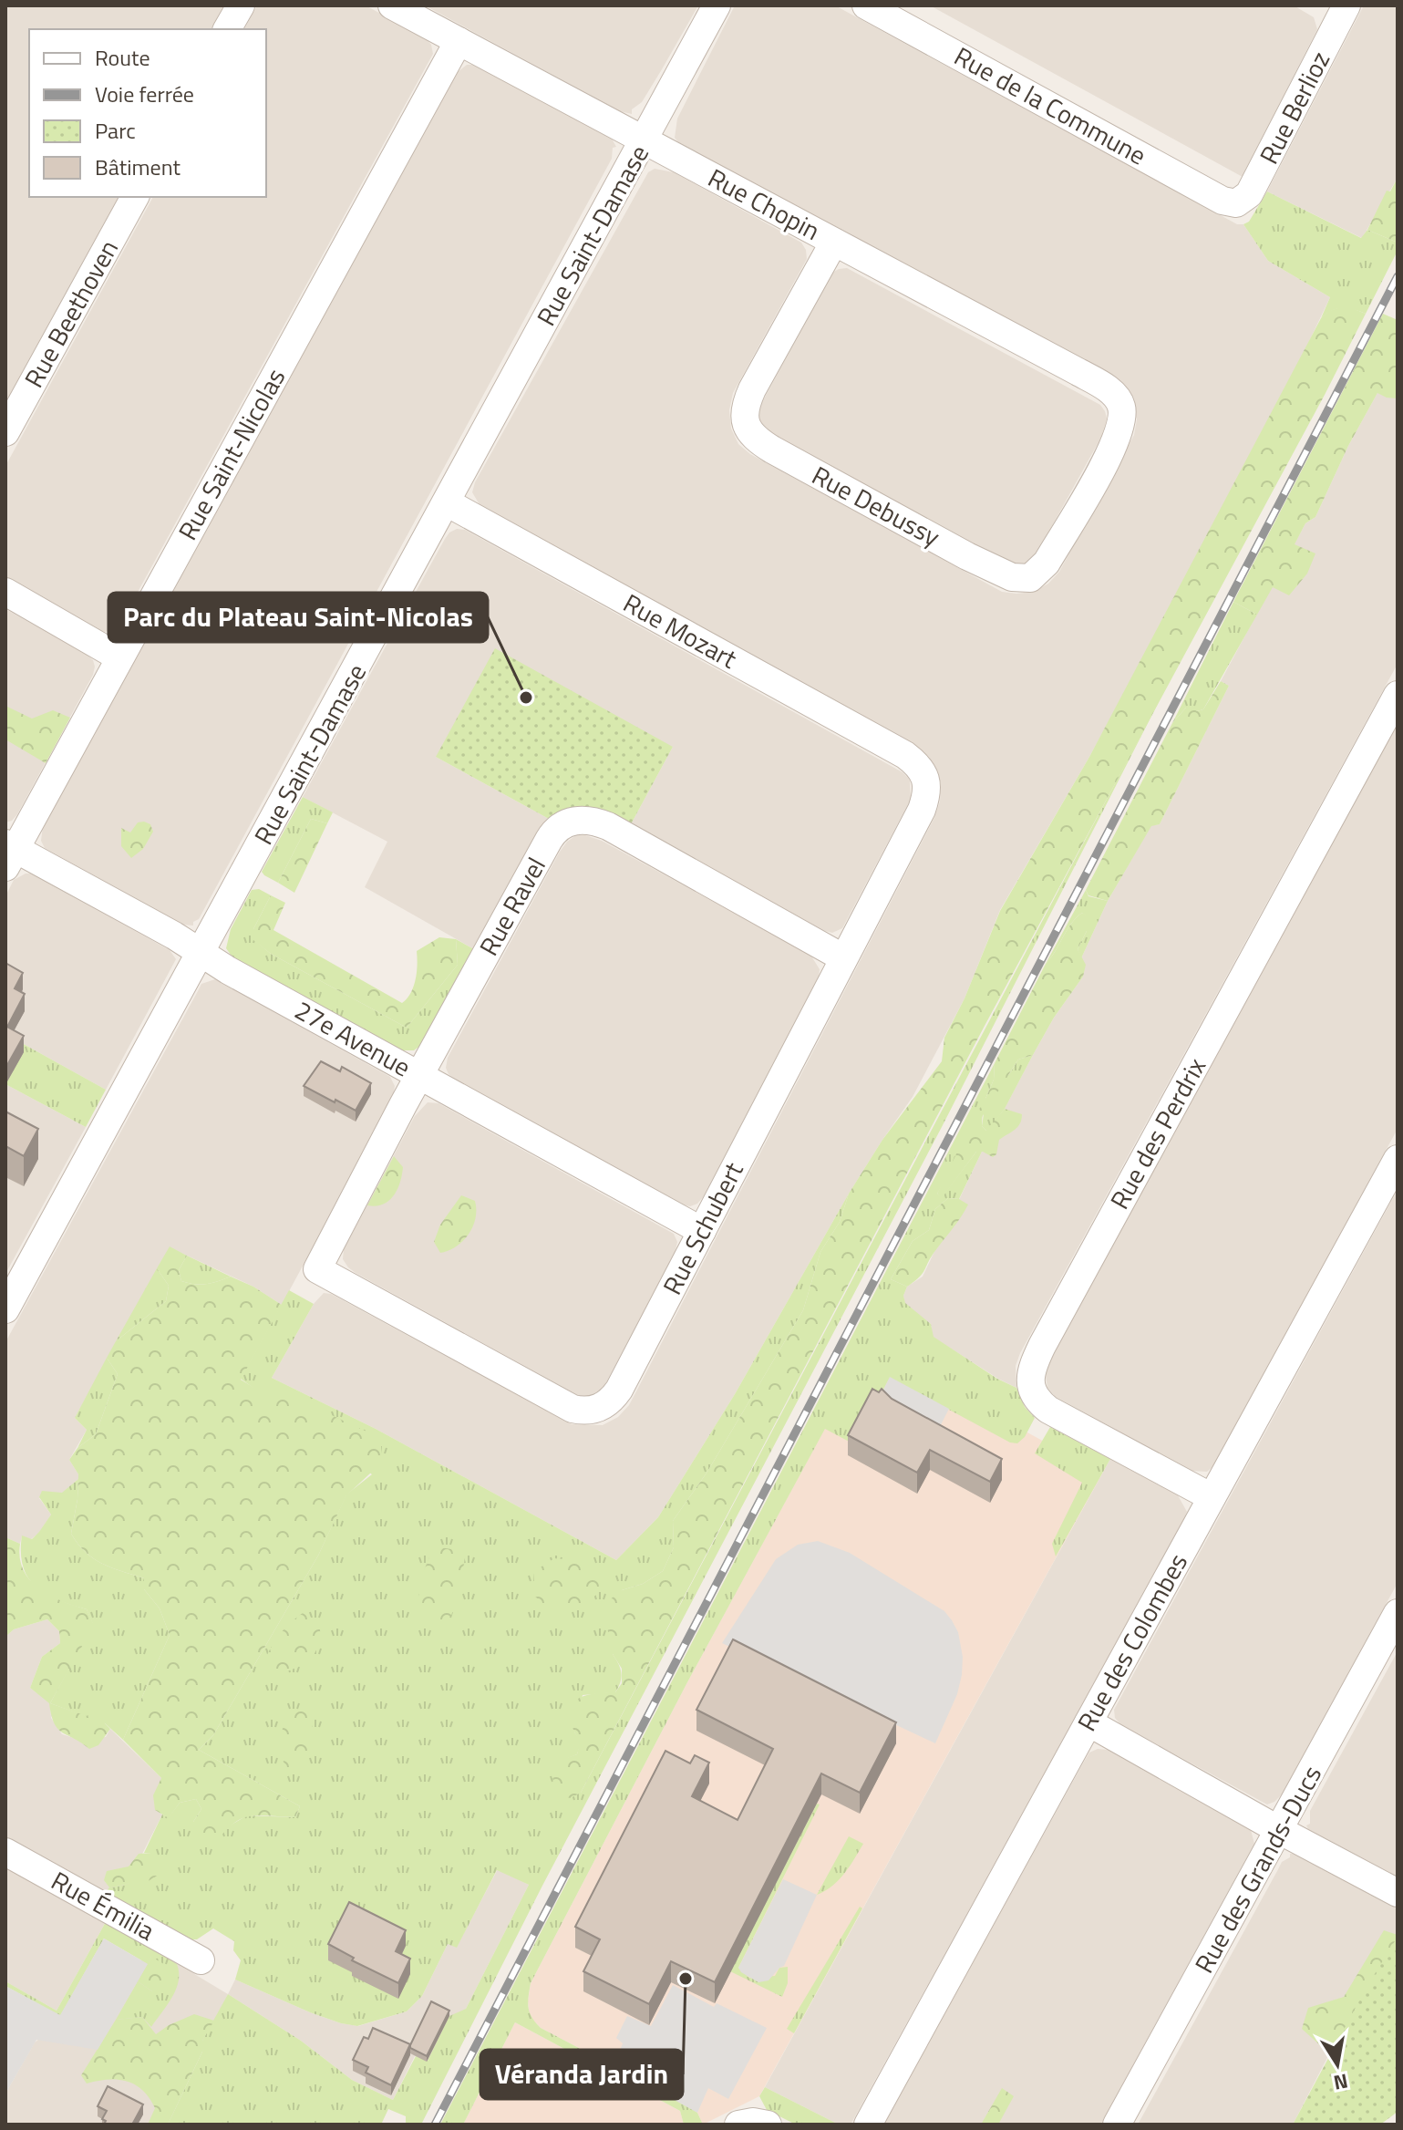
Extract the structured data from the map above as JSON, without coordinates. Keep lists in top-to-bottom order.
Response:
{
  "streets": {
    "street": [
      "Rue de la Commune",
      "Rue Berlioz",
      "Rue Chopin",
      "Rue Saint-Damase",
      "Rue Beethoven",
      "Rue Saint-Nicolas",
      "Rue Debussy",
      "Rue Mozart",
      "Rue Ravel",
      "27e Avenue",
      "Rue des Perdrix",
      "Rue Schubert",
      "Rue des Colombes",
      "Rue des Grands-Ducs",
      "Rue Émilia"
    ]
  },
  "crossings": [
    ["Rue de la Commune", "Rue Berlioz"],
    ["Rue Chopin", "Rue Saint-Damase"],
    ["Rue Chopin", "Rue Saint-Nicolas"],
    ["Rue Chopin", "Rue Debussy"],
    ["Rue Saint-Damase", "Rue Mozart"],
    ["Rue Saint-Damase", "27e Avenue"],
    ["Rue Saint-Nicolas", "27e Avenue"],
    ["Rue Mozart", "Rue Schubert"],
    ["Rue Ravel", "27e Avenue"],
    ["Rue Ravel", "Rue Schubert"],
    ["27e Avenue", "Rue Schubert"],
    ["Rue des Perdrix", "Rue des Colombes"]
  ],
  "places": ["Parc du Plateau Saint-Nicolas", "Véranda Jardin"],
  "legend": [
    "Route",
    "Voie ferrée",
    "Parc",
    "Bâtiment"
  ],
  "north": "bottom"
}
